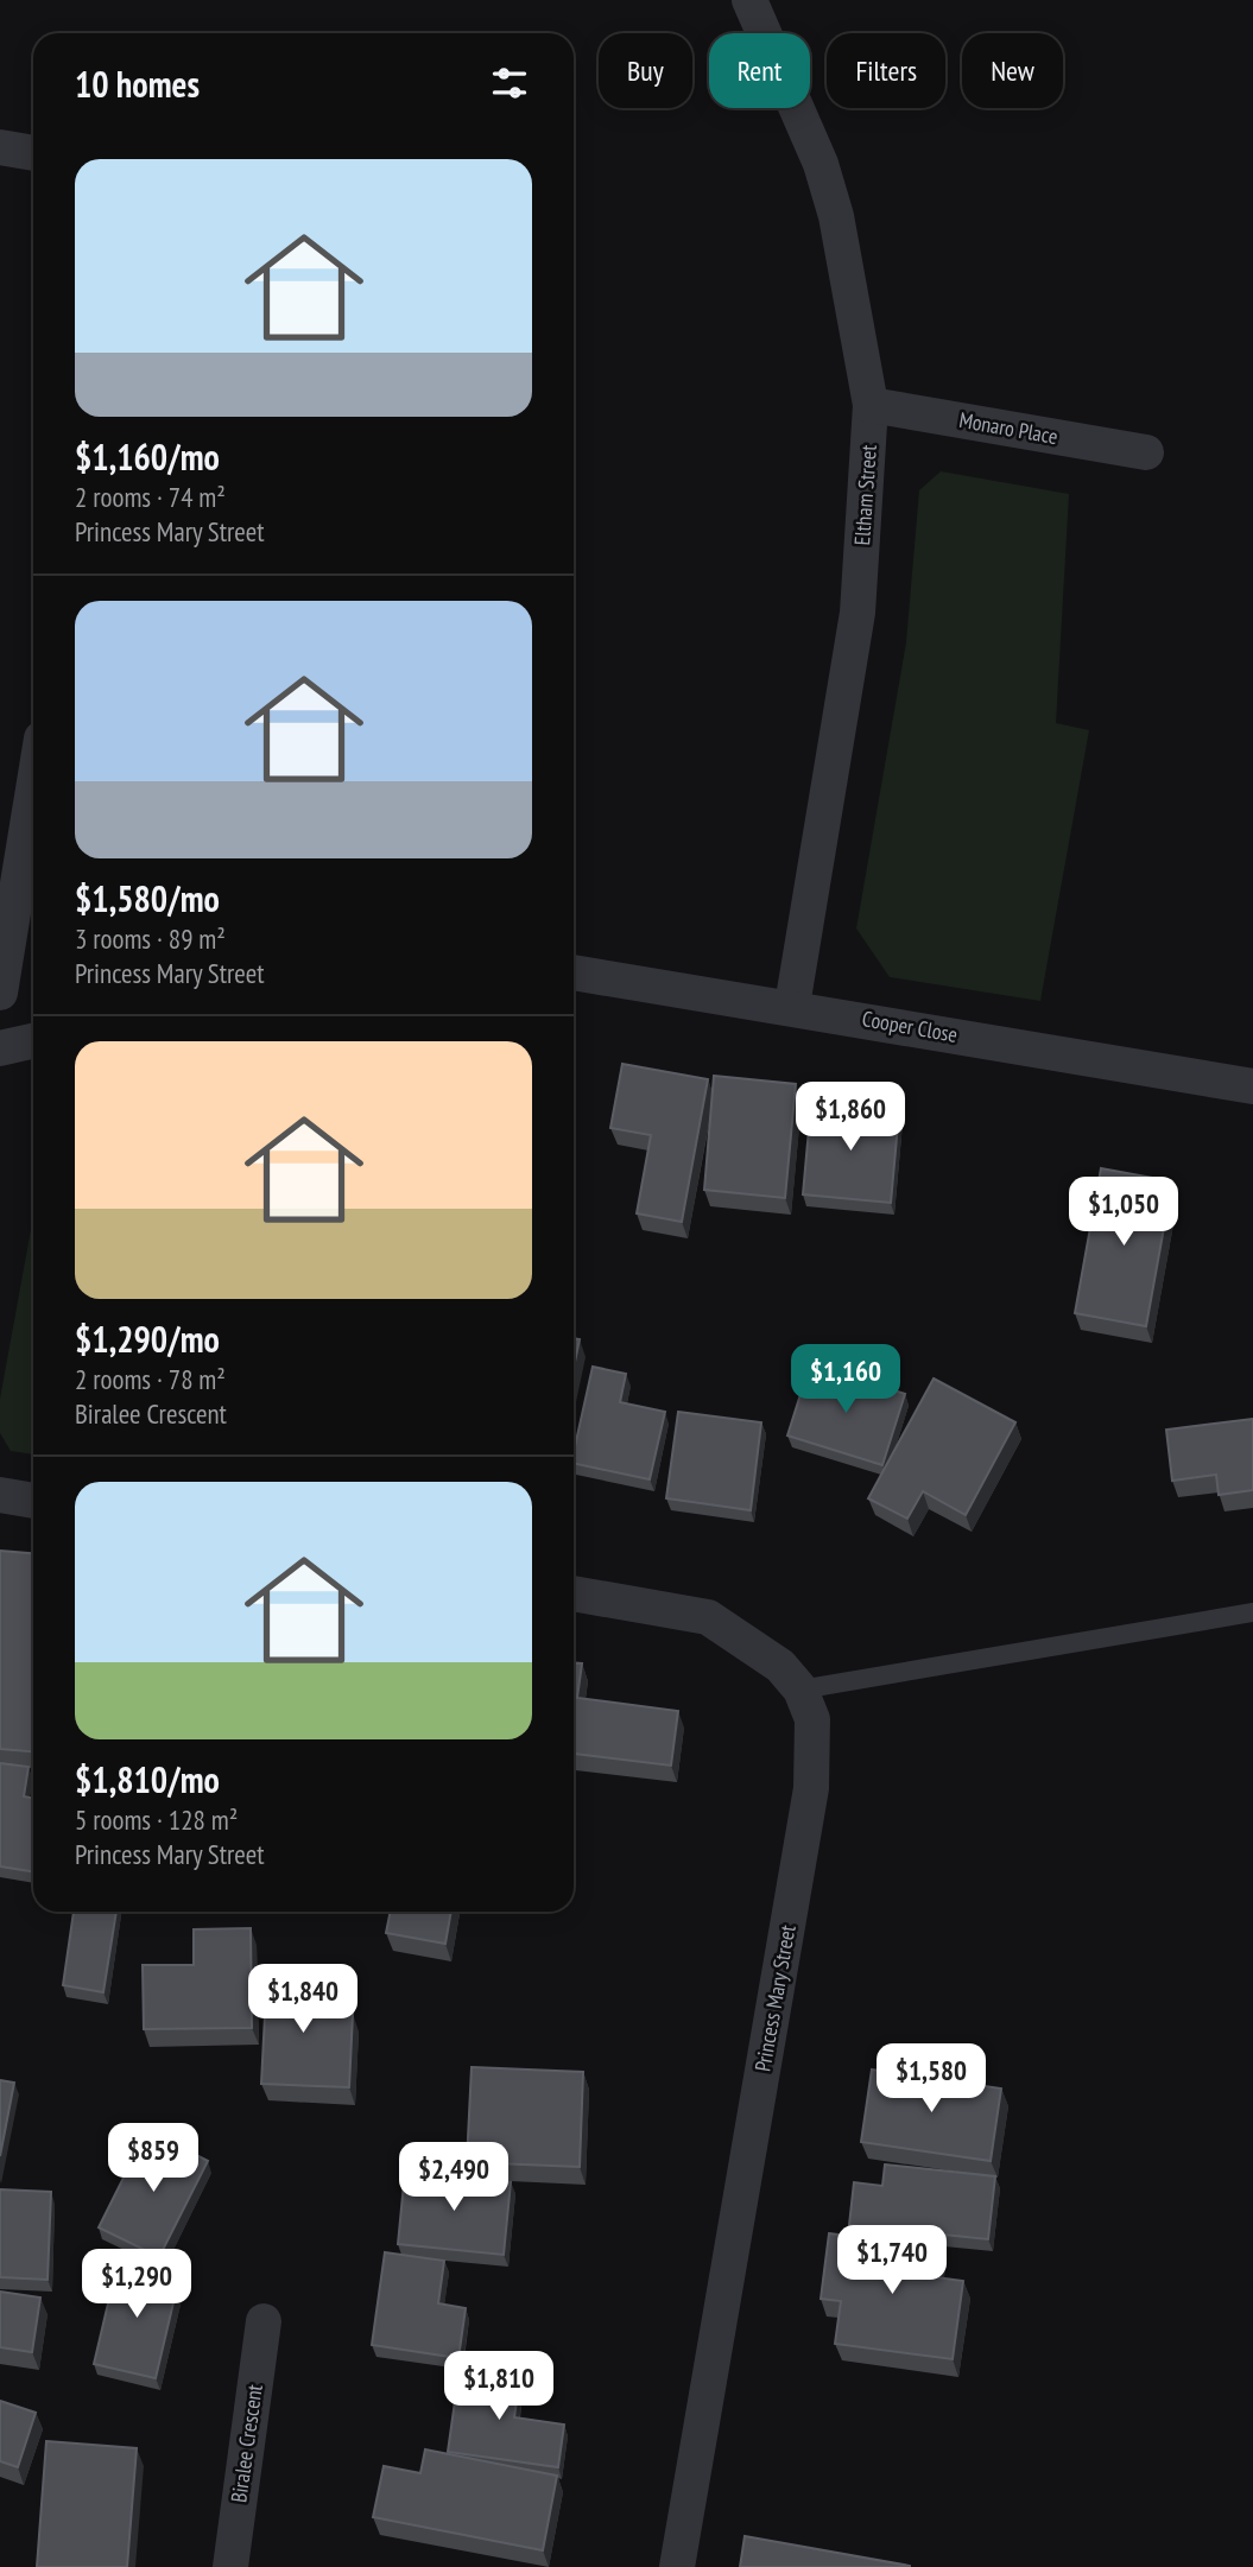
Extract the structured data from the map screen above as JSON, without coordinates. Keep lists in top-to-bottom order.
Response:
{
  "streets": {
    "street": [
      "Monaro Place",
      "Eltham Street",
      "Cooper Close",
      "Princess Mary Street",
      "Biralee Crescent"
    ]
  },
  "crossings": [
    ["Monaro Place", "Eltham Street"],
    ["Eltham Street", "Cooper Close"]
  ],
  "page": {
    "chip": [
      "Buy",
      "Rent",
      "Filters",
      "New"
    ],
    "heading": "10 homes",
    "list": [
      {
        "name": "$1,160/mo",
        "note": "2 rooms · 74 m² · Princess Mary Street"
      },
      {
        "name": "$1,580/mo",
        "note": "3 rooms · 89 m² · Princess Mary Street"
      },
      {
        "name": "$1,290/mo",
        "note": "2 rooms · 78 m² · Biralee Crescent"
      },
      {
        "name": "$1,810/mo",
        "note": "5 rooms · 128 m² · Princess Mary Street"
      }
    ],
    "price": [
      "$1,860",
      "$1,050",
      "$1,160",
      "$1,840",
      "$1,580",
      "$859",
      "$2,490",
      "$1,740",
      "$1,290",
      "$1,810"
    ]
  }
}
